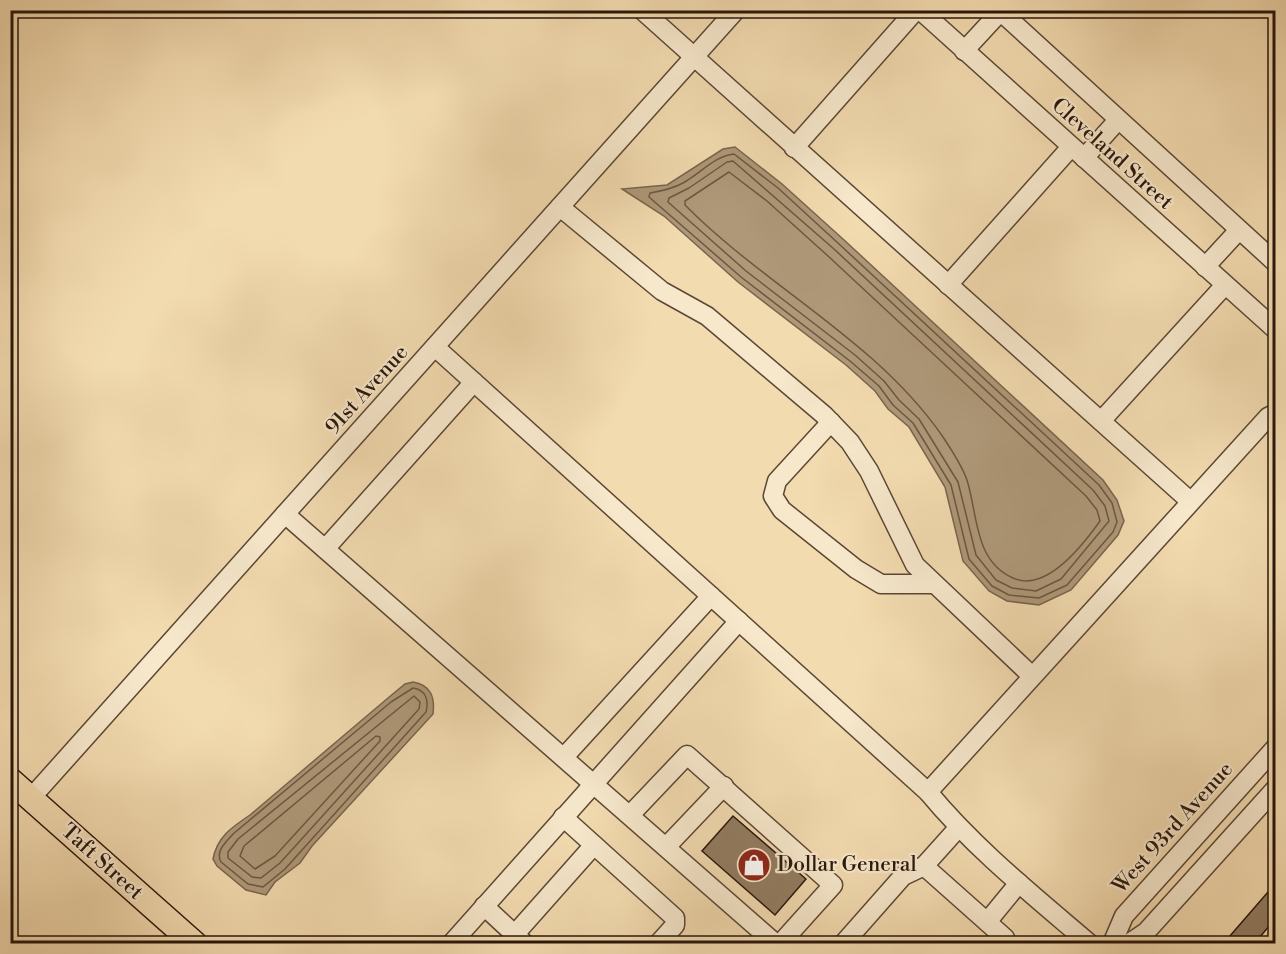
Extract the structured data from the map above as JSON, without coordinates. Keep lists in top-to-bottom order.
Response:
{
  "streets": {
    "main road": ["Taft Street"],
    "street": ["Cleveland Street", "91st Avenue", "West 93rd Avenue"]
  },
  "crossings": [
    ["91st Avenue", "Taft Street"]
  ],
  "places": {
    "shop": ["Dollar General"]
  }
}
